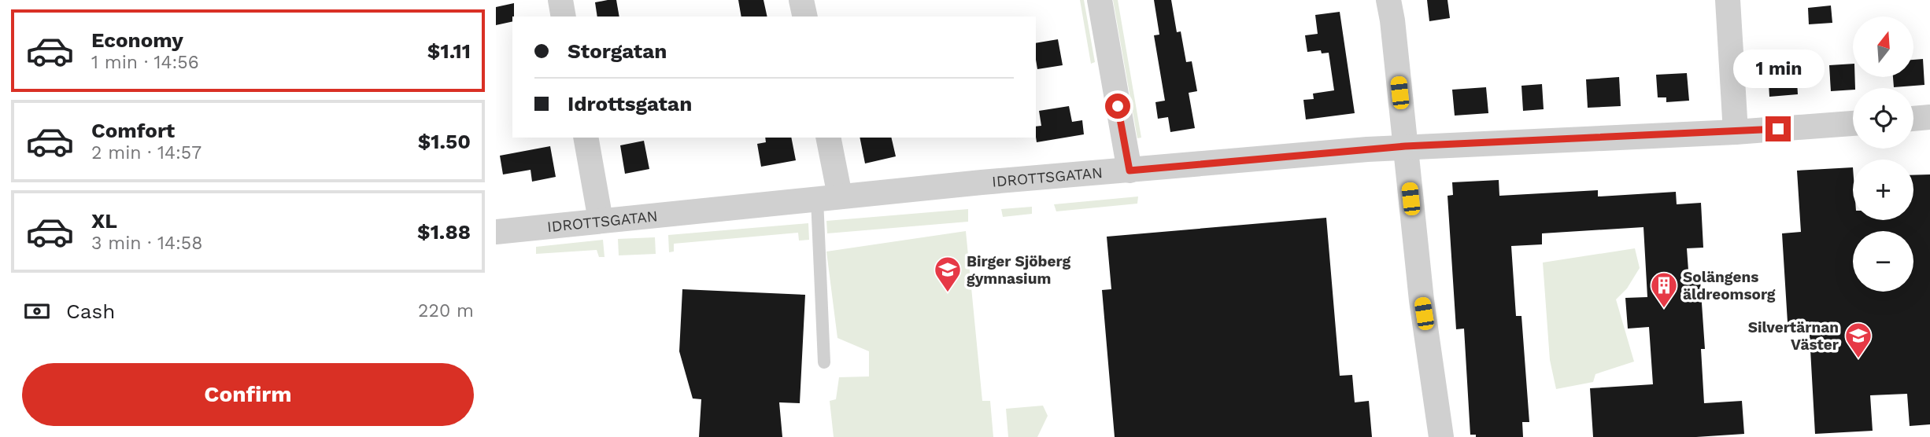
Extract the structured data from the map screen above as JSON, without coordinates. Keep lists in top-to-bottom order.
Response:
{
  "streets": {
    "street": ["IDROTTSGATAN"]
  },
  "places": {
    "school or university": ["Birger Sjöberg gymnasium", "Silvertärnan Väster"],
    "building": ["Solängens äldreomsorg"]
  },
  "north": "top",
  "page": {
    "list": [
      {
        "name": "Economy",
        "note": "1 min · 14:56",
        "value": "$1.11"
      },
      {
        "name": "Comfort",
        "note": "2 min · 14:57",
        "value": "$1.50"
      },
      {
        "name": "XL",
        "note": "3 min · 14:58",
        "value": "$1.88"
      }
    ],
    "map_buttons": ["+", "−"],
    "banner": ["Storgatan", "Idrottsgatan"],
    "bubble": "1 min",
    "pay": ["Cash", "220 m"],
    "buttons": "Confirm"
  }
}
